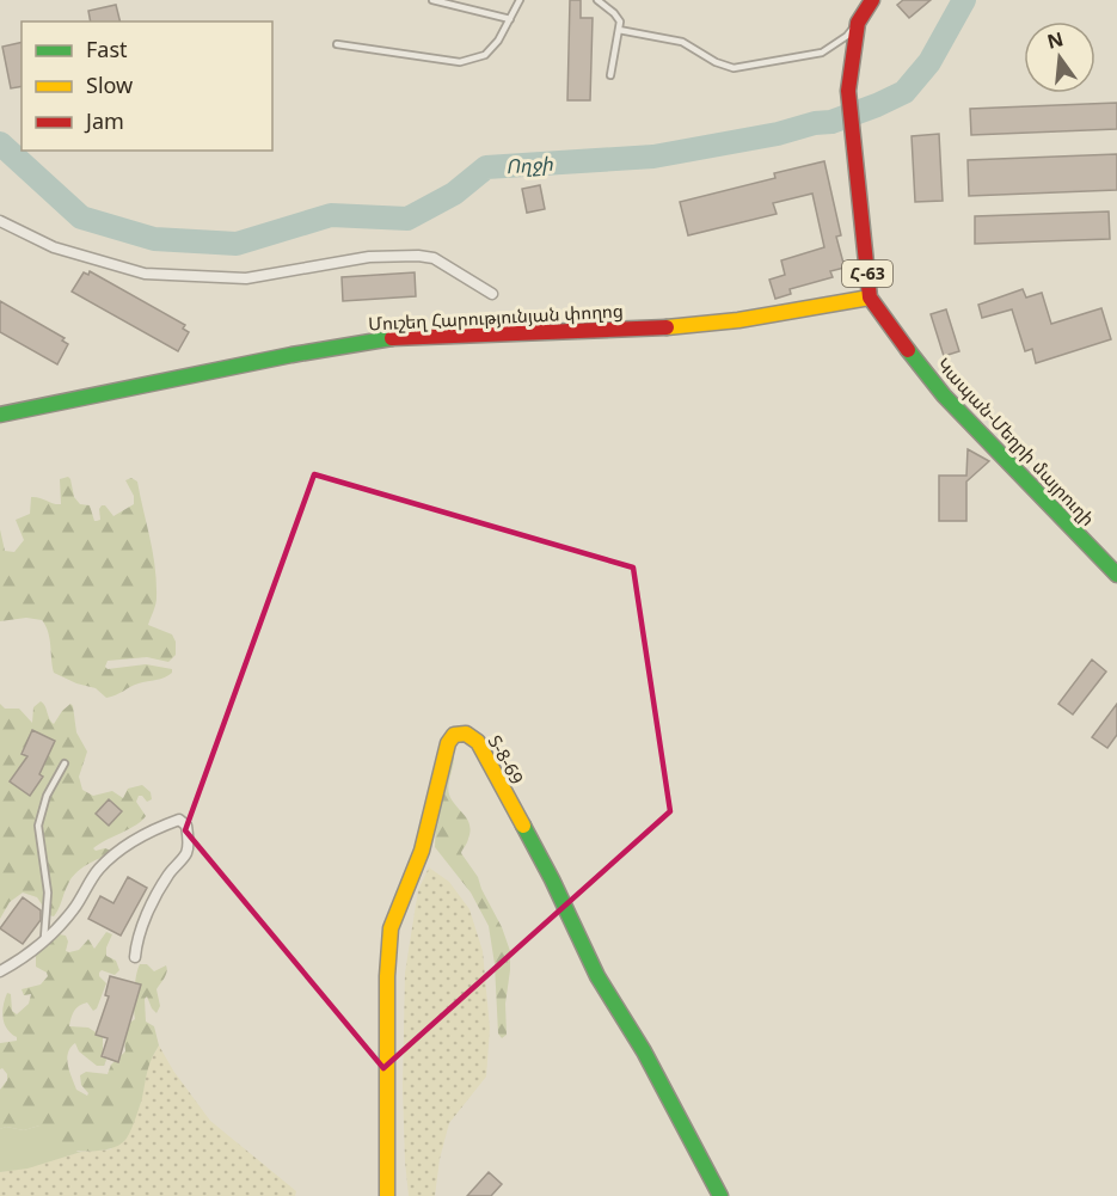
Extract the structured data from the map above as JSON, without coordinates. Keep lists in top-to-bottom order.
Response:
{
  "streets": {
    "street": [
      "Հ-63",
      "Մուշեղ Հարությունյան փողոց",
      "Կապան-Մեղրի մայրուղի",
      "Տ-8-69"
    ]
  },
  "crossings": [
    ["Մուշեղ Հարությունյան փողոց", "Կապան-Մեղրի մայրուղի"]
  ],
  "water": ["Ողջի"],
  "legend": ["Fast", "Slow", "Jam"],
  "north": "top"
}
